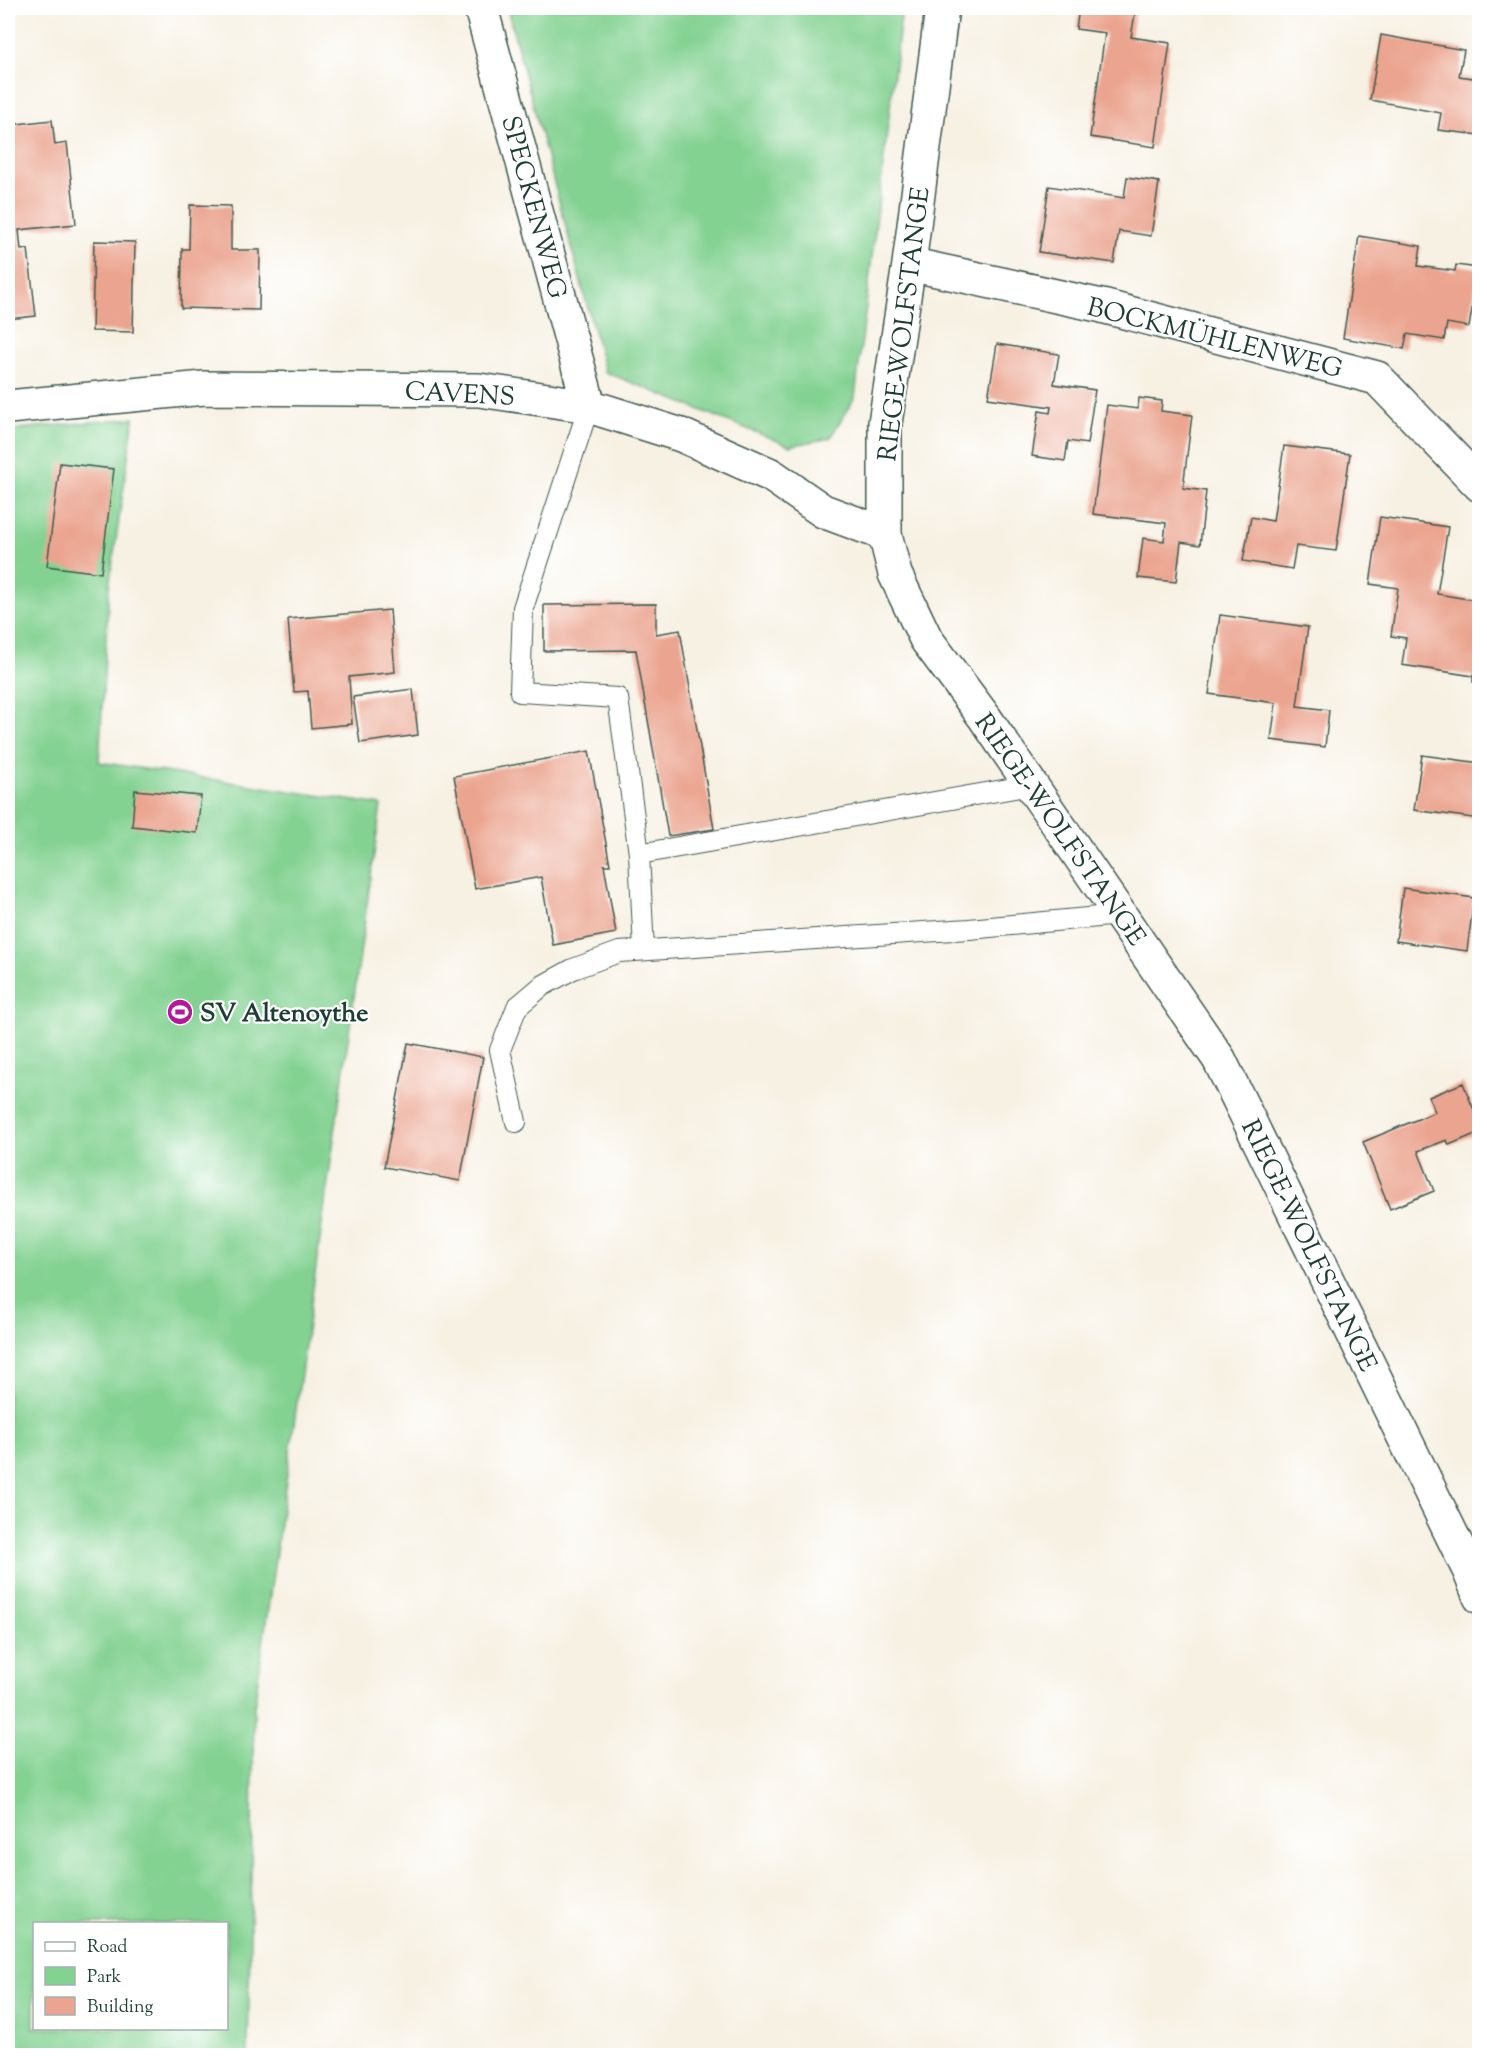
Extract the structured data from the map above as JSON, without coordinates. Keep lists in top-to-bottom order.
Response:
{
  "streets": {
    "street": [
      "SPECKENWEG",
      "RIEGE-WOLFSTANGE",
      "BOCKMÜHLENWEG",
      "CAVENS"
    ]
  },
  "crossings": [
    ["SPECKENWEG", "CAVENS"],
    ["RIEGE-WOLFSTANGE", "BOCKMÜHLENWEG"],
    ["RIEGE-WOLFSTANGE", "CAVENS"]
  ],
  "places": {
    "sports": ["SV Altenoythe"]
  },
  "legend": ["Road", "Park", "Building"]
}
